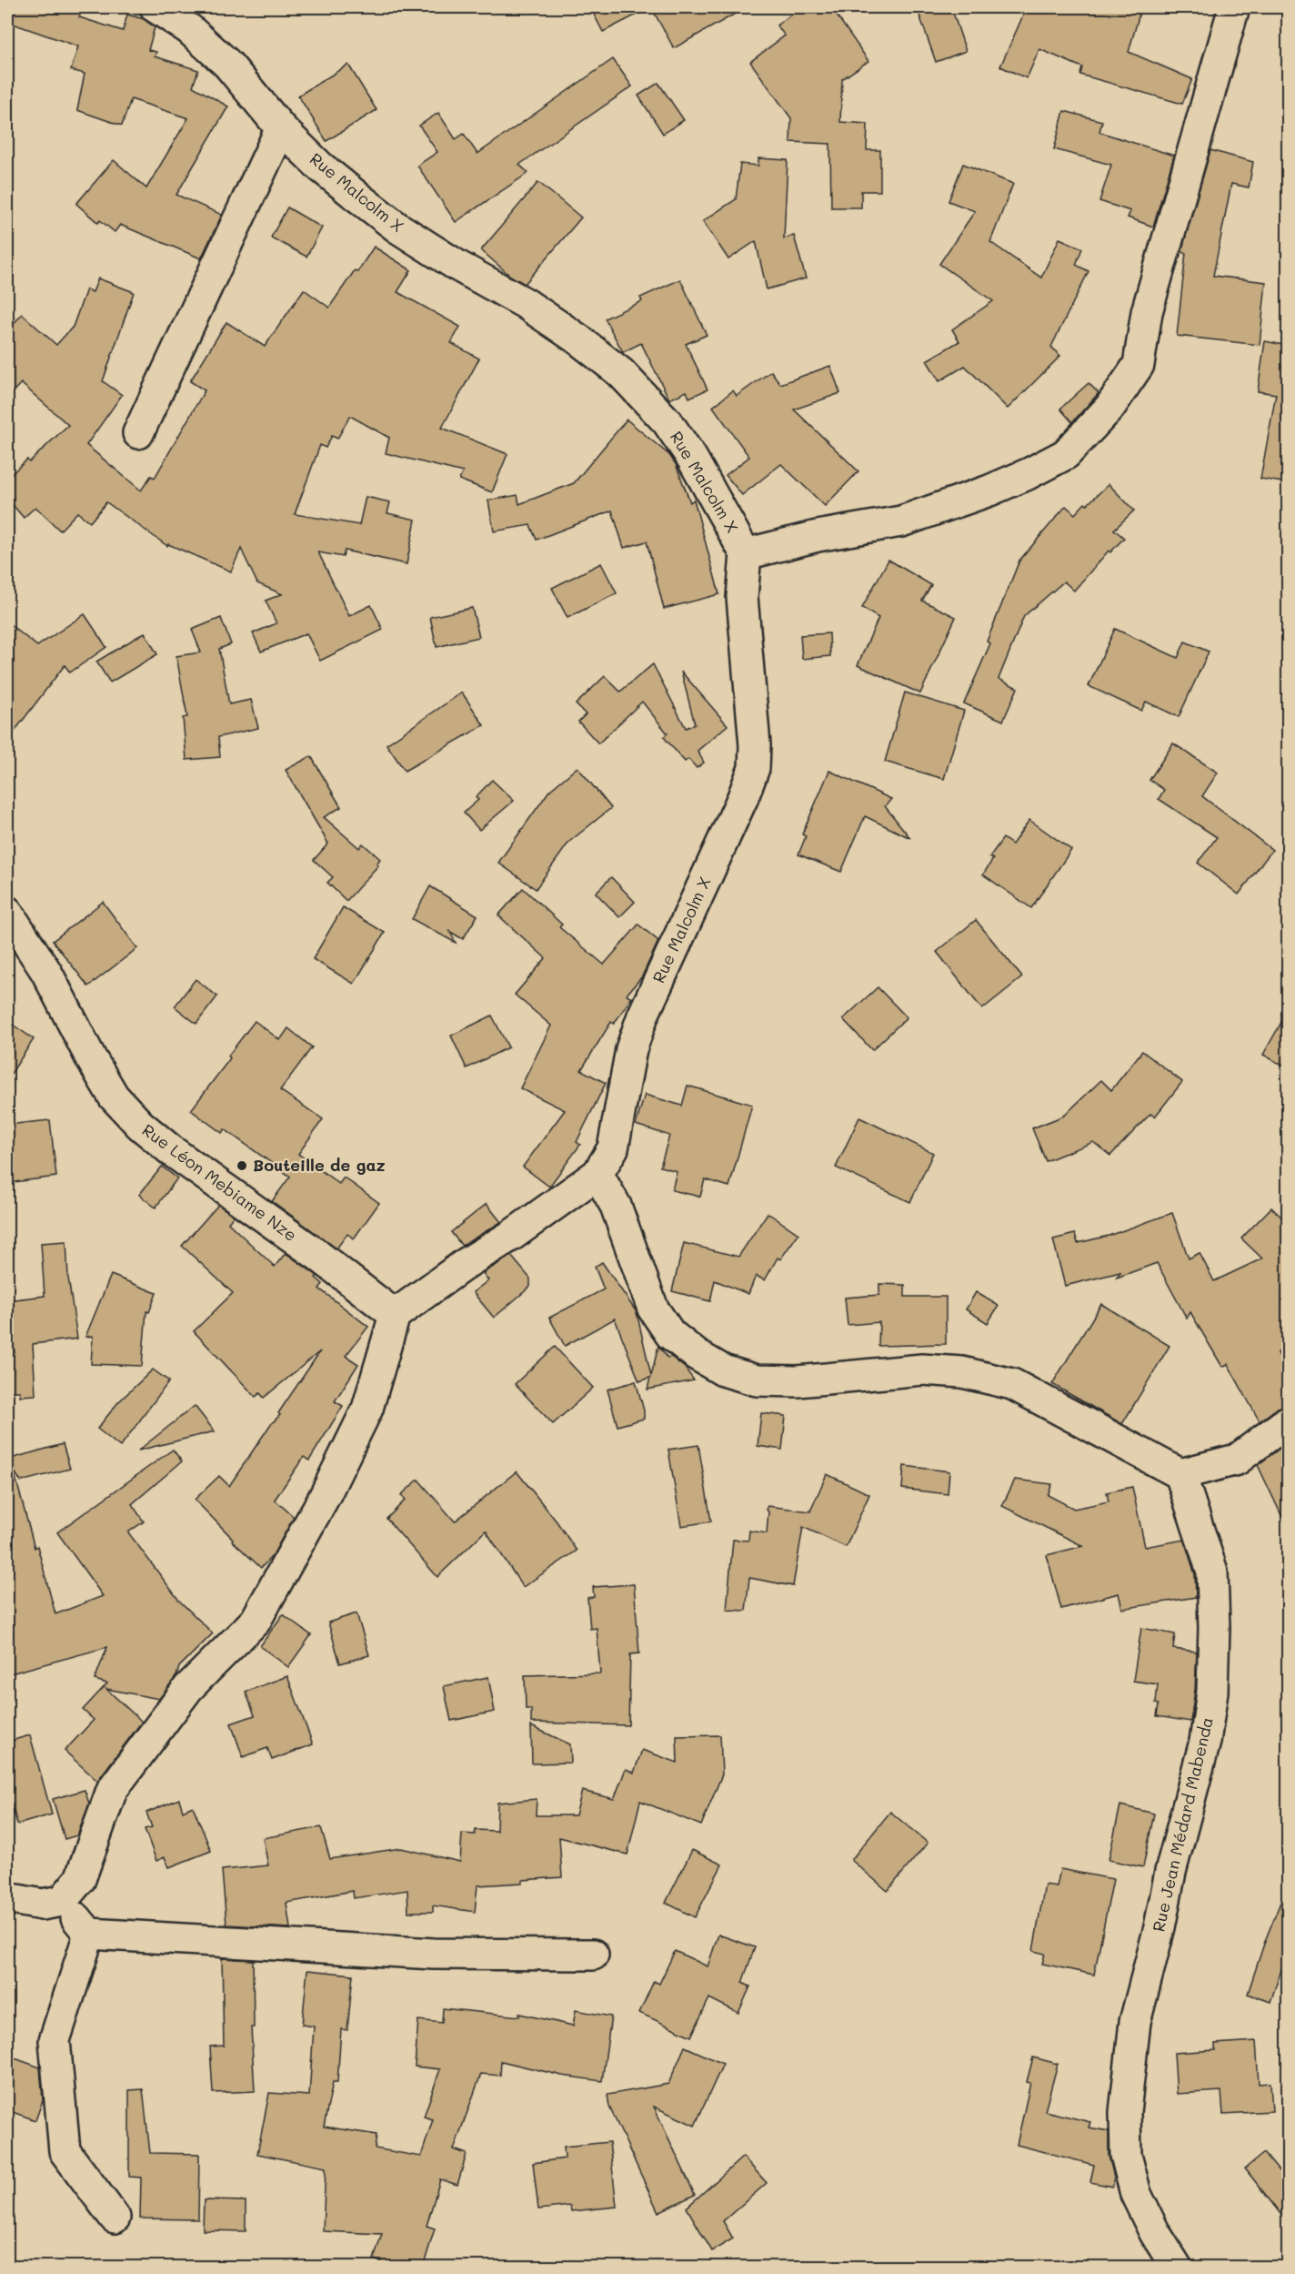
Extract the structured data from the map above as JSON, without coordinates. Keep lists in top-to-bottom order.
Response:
{
  "streets": {
    "street": ["Rue Malcolm X", "Rue Léon Mebiame Nze", "Rue Jean Médard Mabenda"]
  },
  "places": ["Bouteille de gaz"]
}
